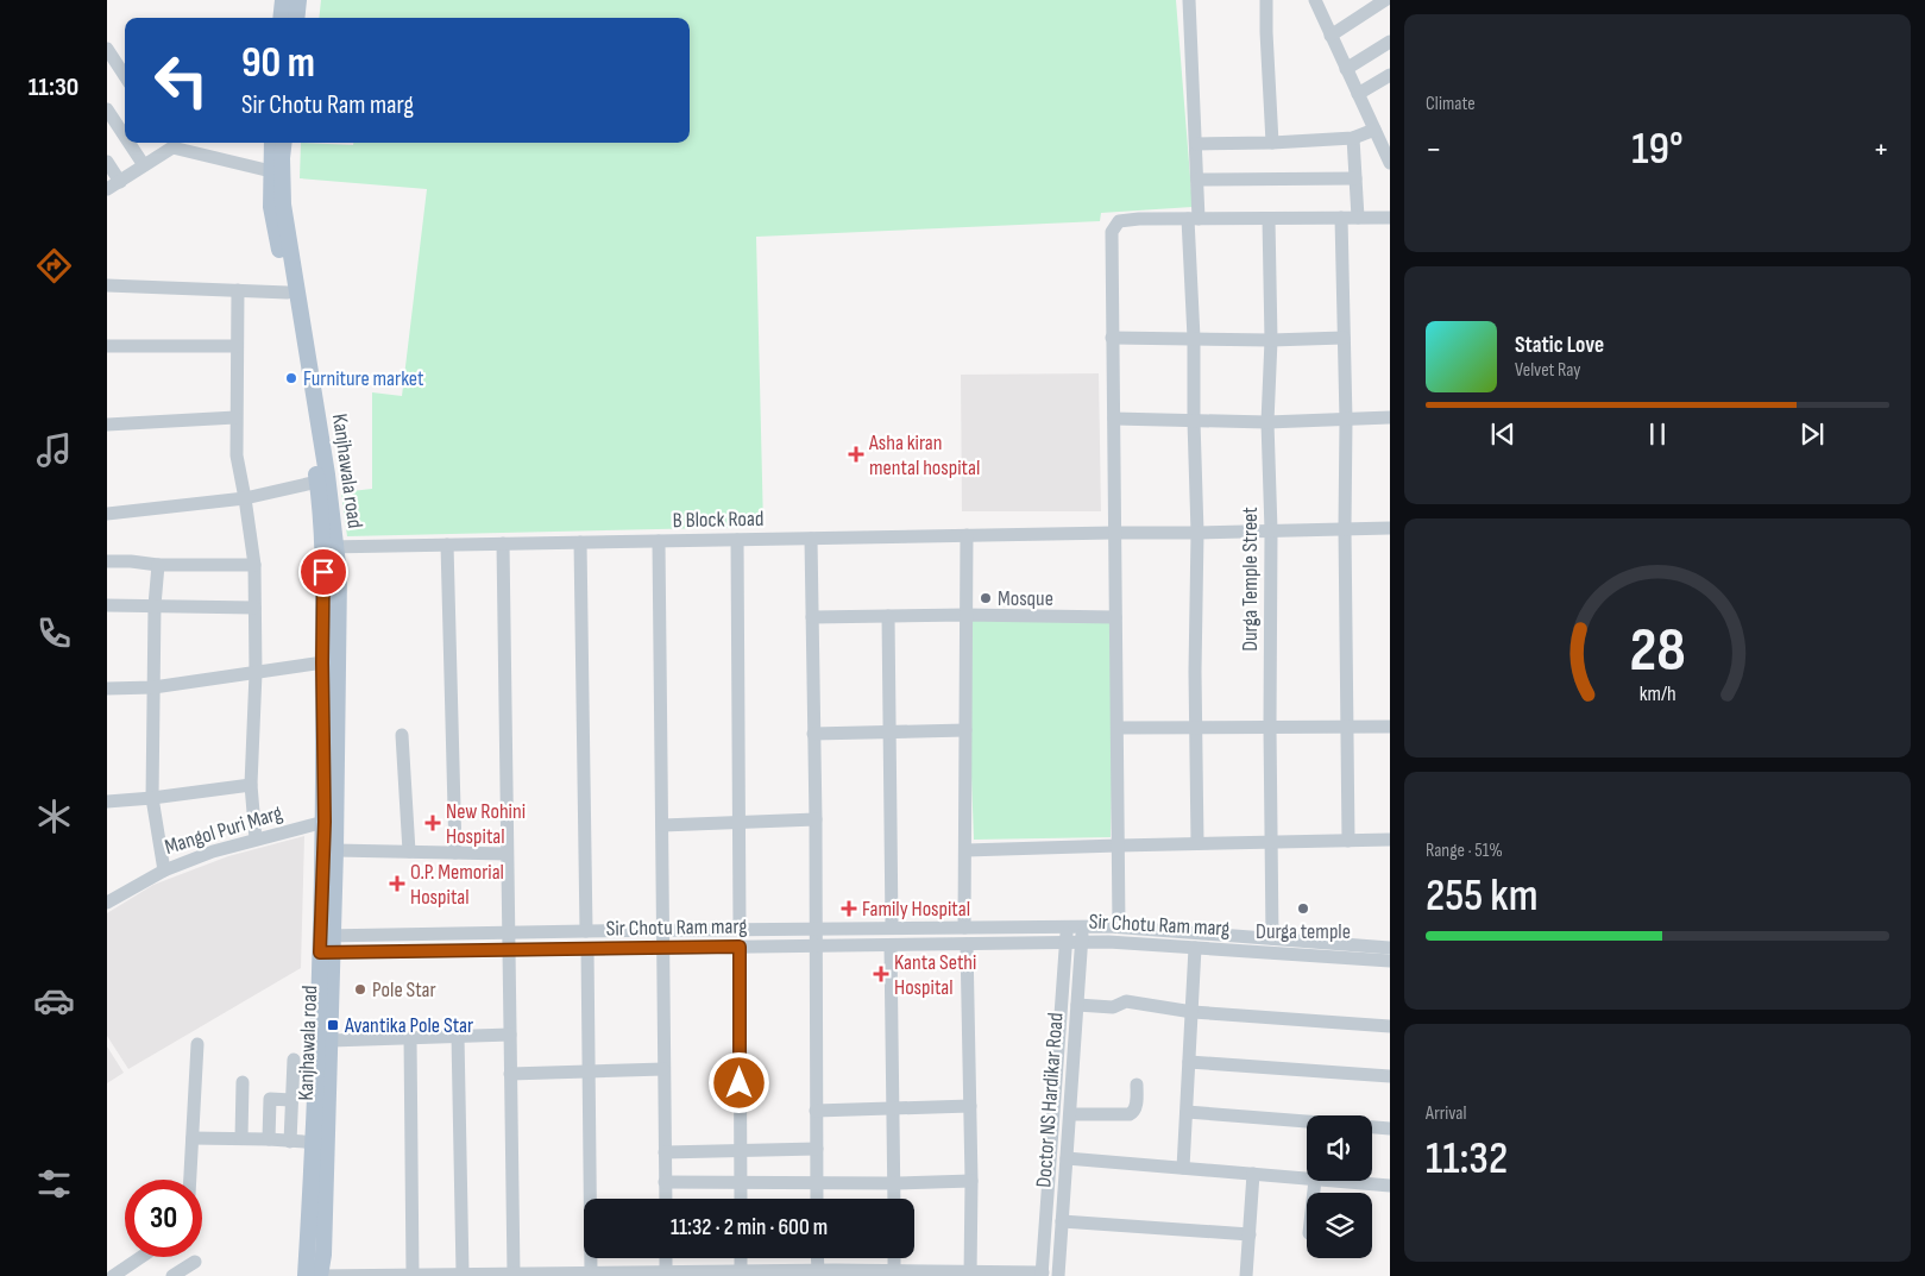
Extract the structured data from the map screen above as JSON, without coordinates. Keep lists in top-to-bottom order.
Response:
{
  "streets": {
    "main road": ["Kanjhawala road"],
    "street": [
      "B Block Road",
      "Durga Temple Street",
      "Mangol Puri Marg",
      "Sir Chotu Ram marg",
      "Doctor NS Hardikar Road"
    ]
  },
  "crossings": [
    ["Kanjhawala road", "B Block Road"],
    ["Kanjhawala road", "Mangol Puri Marg"],
    ["Kanjhawala road", "Sir Chotu Ram marg"],
    ["B Block Road", "Durga Temple Street"],
    ["Durga Temple Street", "Sir Chotu Ram marg"],
    ["Sir Chotu Ram marg", "Doctor NS Hardikar Road"]
  ],
  "places": {
    "other": [
      "Furniture market",
      "Mosque",
      "Durga temple",
      "Pole Star"
    ],
    "health": [
      "Asha kiran mental hospital",
      "New Rohini Hospital",
      "O.P. Memorial Hospital",
      "Family Hospital",
      "Kanta Sethi Hospital"
    ],
    "transit": ["Avantika Pole Star"]
  },
  "page": {
    "tabs": "11:30",
    "tile": [
      "Climate",
      ["Range · 51%", "255 km"],
      ["Arrival", "11:32"]
    ],
    "turn": ["90 m", "Sir Chotu Ram marg"],
    "heat": ["−", "19°", "+"],
    "song": ["Static Love", "Velvet Ray"],
    "limit": "30",
    "trip": "11:32 · 2 min · 600 m",
    "gauge": ["28", "km/h"]
  }
}
